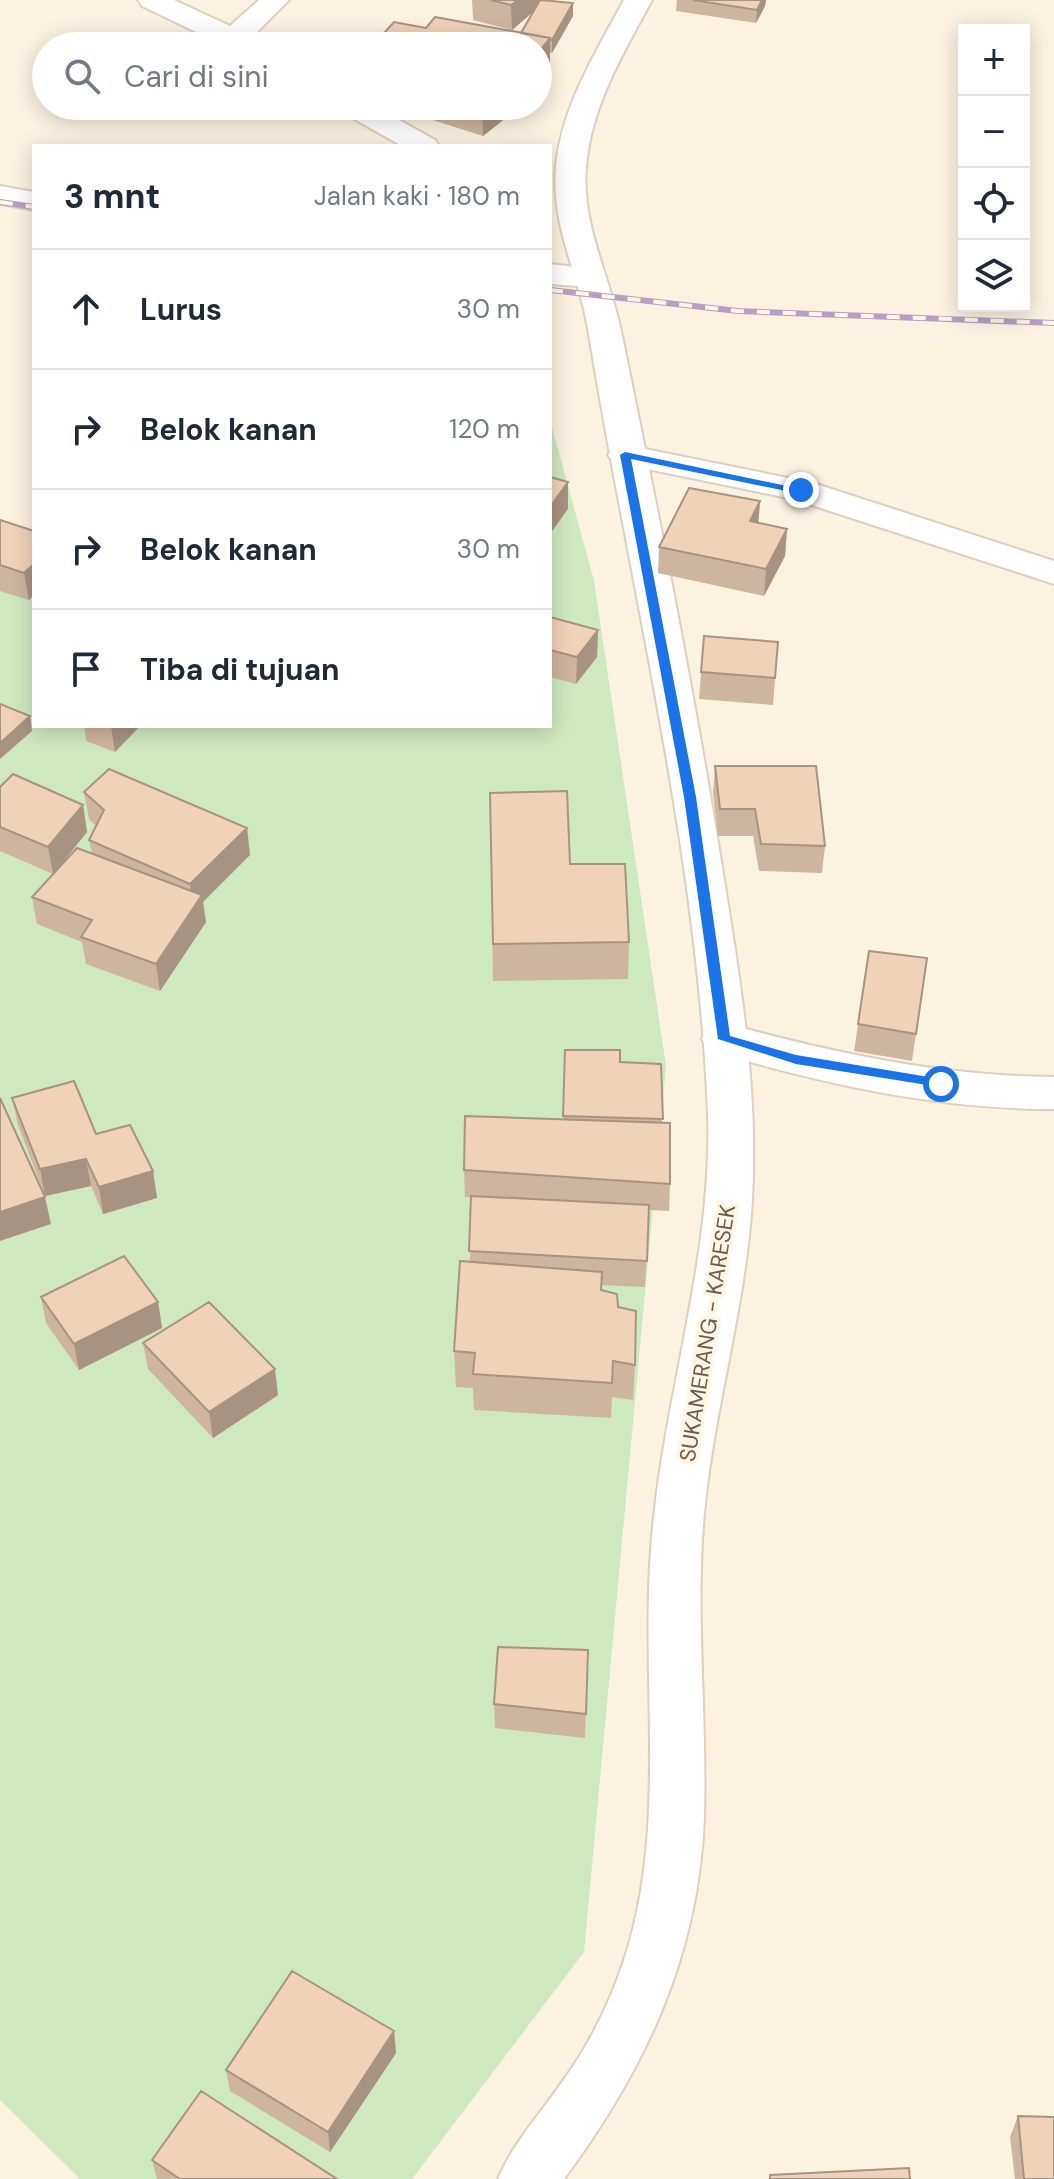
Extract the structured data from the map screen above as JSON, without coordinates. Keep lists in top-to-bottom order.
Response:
{
  "streets": {
    "street": ["SUKAMERANG - KARESEK"]
  },
  "page": {
    "map_buttons": ["+", "−"],
    "search": "Cari di sini",
    "heading": ["3 mnt", "Jalan kaki · 180 m"],
    "list": [
      ["Lurus", "30 m"],
      ["Belok kanan", "120 m"],
      ["Belok kanan", "30 m"],
      "Tiba di tujuan"
    ]
  }
}
